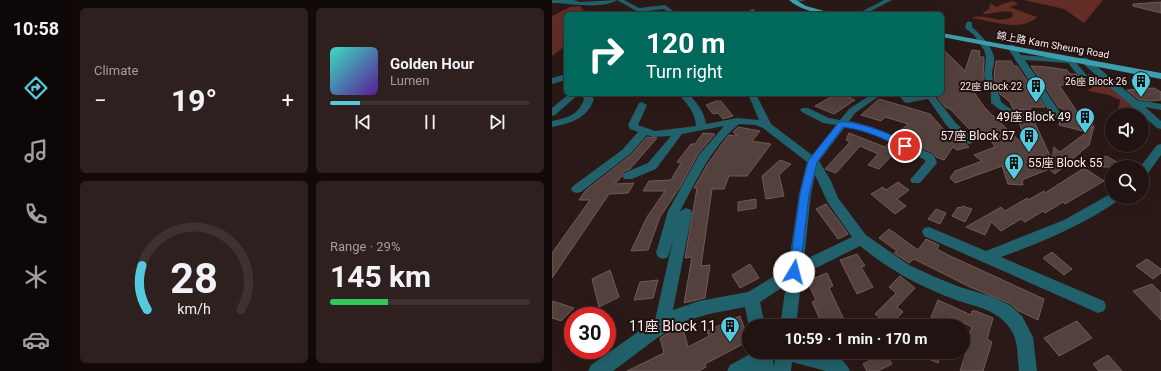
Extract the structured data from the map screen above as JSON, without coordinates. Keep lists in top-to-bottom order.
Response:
{
  "streets": {
    "main road": ["錦上路 Kam Sheung Road"]
  },
  "places": {
    "building": [
      "26座 Block 26",
      "22座 Block 22",
      "49座 Block 49",
      "57座 Block 57",
      "55座 Block 55",
      "11座 Block 11"
    ]
  },
  "page": {
    "tabs": "10:58",
    "tile": [
      "Climate",
      ["Range · 29%", "145 km"]
    ],
    "turn": ["120 m", "Turn right"],
    "song": ["Golden Hour", "Lumen"],
    "heat": ["−", "19°", "+"],
    "limit": "30",
    "trip": "10:59 · 1 min · 170 m",
    "gauge": ["28", "km/h"]
  }
}
